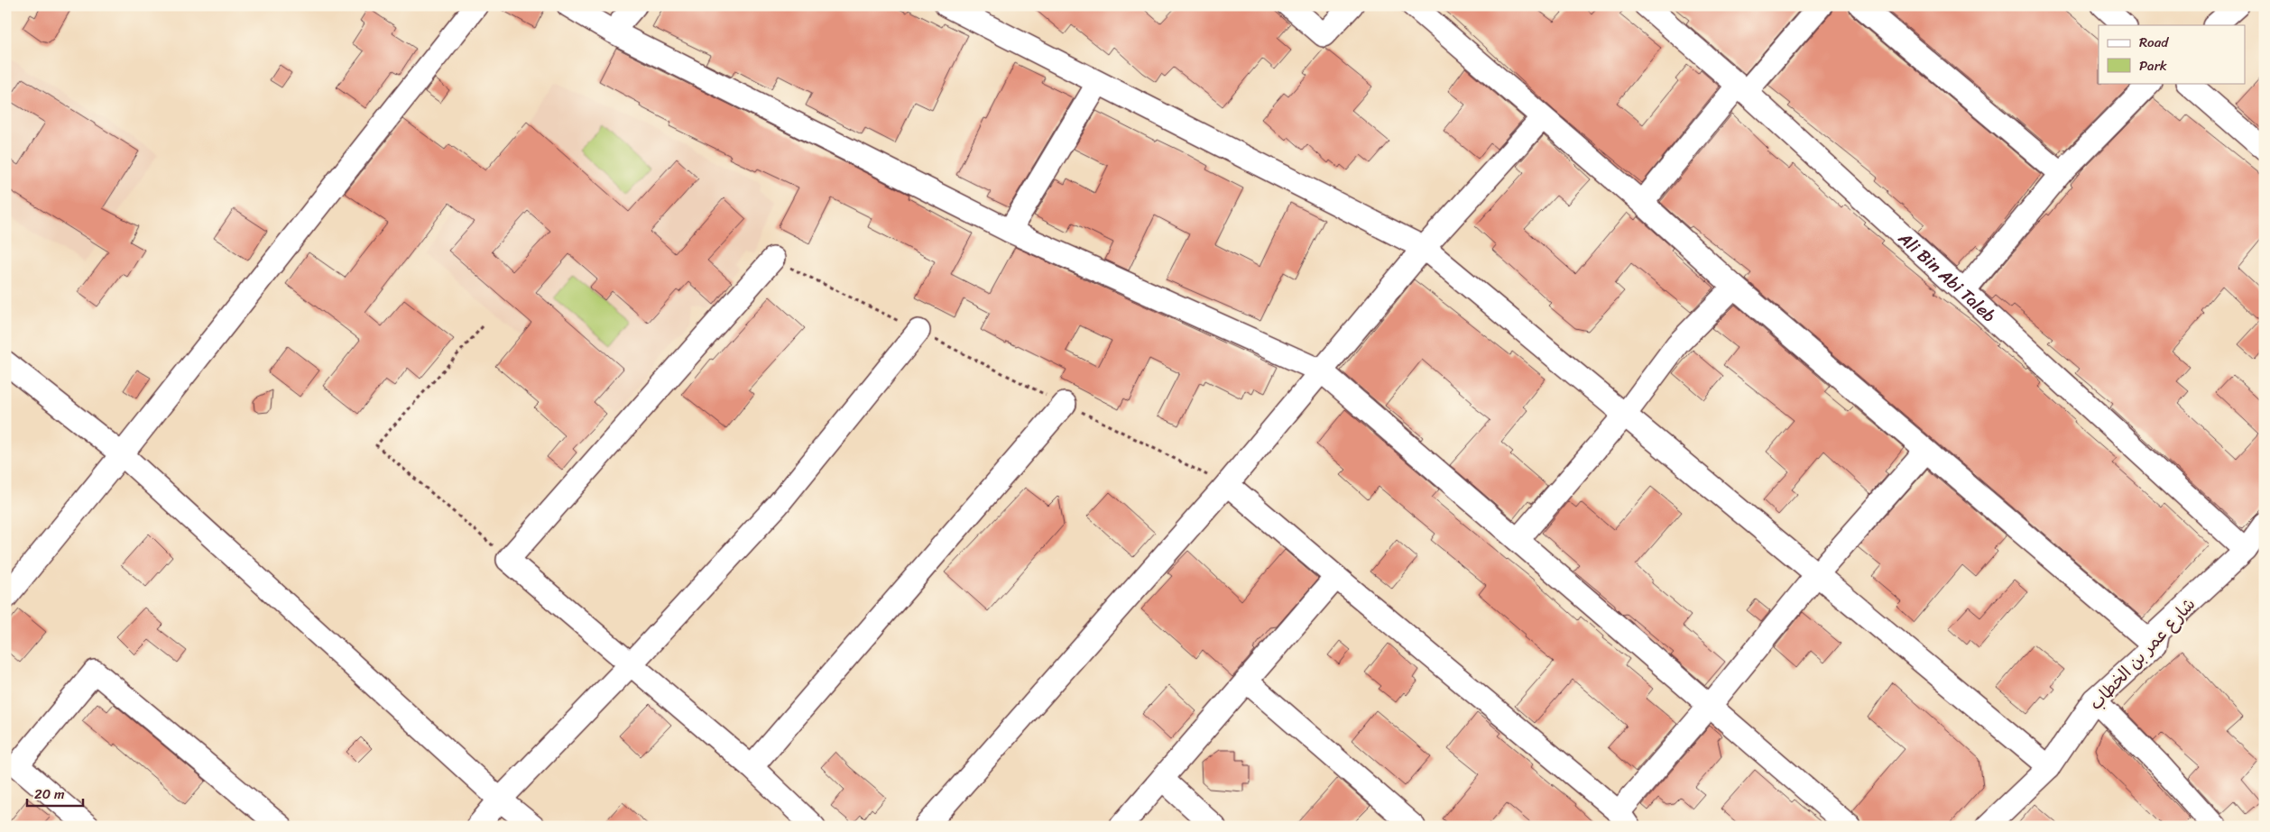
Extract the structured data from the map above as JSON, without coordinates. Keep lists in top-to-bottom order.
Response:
{
  "streets": {
    "street": ["Ali Bin Abi Taleb", "شارع عمر بن الخطاب"]
  },
  "crossings": [
    ["Ali Bin Abi Taleb", "شارع عمر بن الخطاب"]
  ],
  "legend": ["Road", "Park"],
  "scale_bar": "20 m"
}
